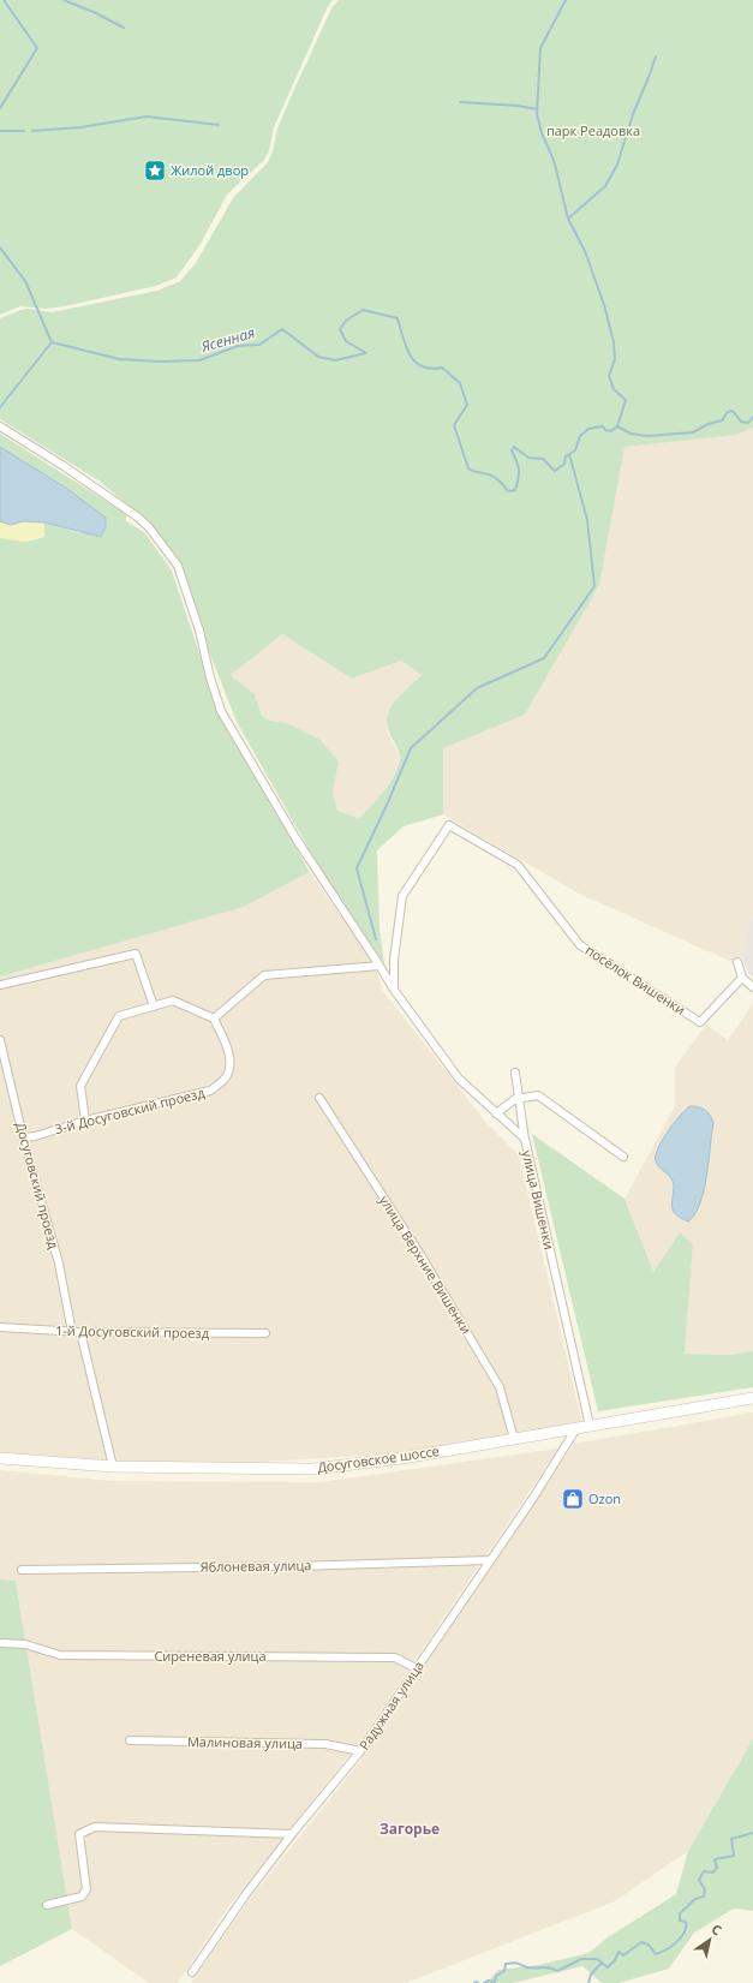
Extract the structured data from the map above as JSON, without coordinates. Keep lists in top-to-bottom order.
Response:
{
  "streets": {
    "main road": ["Досуговское шоссе"],
    "street": [
      "посёлок Вишенки",
      "3-й Досуговский проезд",
      "Досуговский проезд",
      "улица Вишенки",
      "улица Верхние Вишенки",
      "1-й Досуговский проезд",
      "Яблоневая улица",
      "Сиреневая улица",
      "Радужная улица",
      "Малиновая улица"
    ]
  },
  "crossings": [
    ["посёлок Вишенки", "улица Вишенки"],
    ["3-й Досуговский проезд", "Досуговский проезд"],
    ["Досуговский проезд", "1-й Досуговский проезд"],
    ["Досуговский проезд", "Досуговское шоссе"],
    ["улица Вишенки", "Досуговское шоссе"],
    ["улица Верхние Вишенки", "Досуговское шоссе"],
    ["Досуговское шоссе", "Радужная улица"],
    ["Яблоневая улица", "Радужная улица"],
    ["Сиреневая улица", "Радужная улица"],
    ["Радужная улица", "Малиновая улица"]
  ],
  "districts": ["Загорье"],
  "water": ["Ясенная"],
  "parks": ["парк Реадовка"],
  "places": {
    "place": ["Жилой двор"],
    "shop": ["Ozon"]
  },
  "north": "top right"
}
